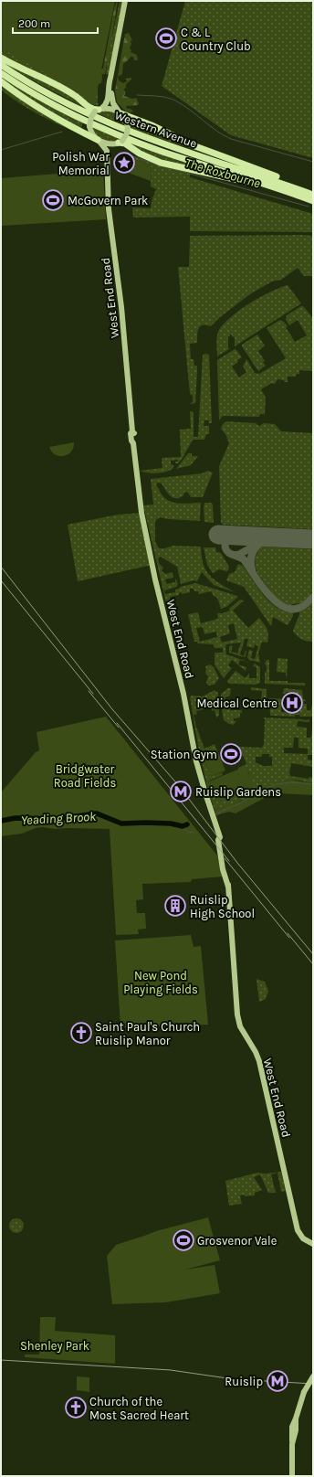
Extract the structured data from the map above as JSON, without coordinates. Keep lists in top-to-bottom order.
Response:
{
  "streets": {
    "highway": ["Western Avenue"],
    "main road": ["West End Road"]
  },
  "water": ["The Roxbourne", "Yeading Brook"],
  "parks": ["Bridgwater Road Fields", "New Pond Playing Fields", "Shenley Park"],
  "places": {
    "sports": [
      "C & L Country Club",
      "McGovern Park",
      "Station Gym",
      "Grosvenor Vale"
    ],
    "place": ["Polish War Memorial"],
    "hospital": ["Medical Centre"],
    "metro station": ["Ruislip Gardens", "Ruislip"],
    "building": ["Ruislip High School"],
    "church": ["Saint Paul's Church Ruislip Manor", "Church of the Most Sacred Heart"]
  },
  "scale_bar": "200 m"
}
